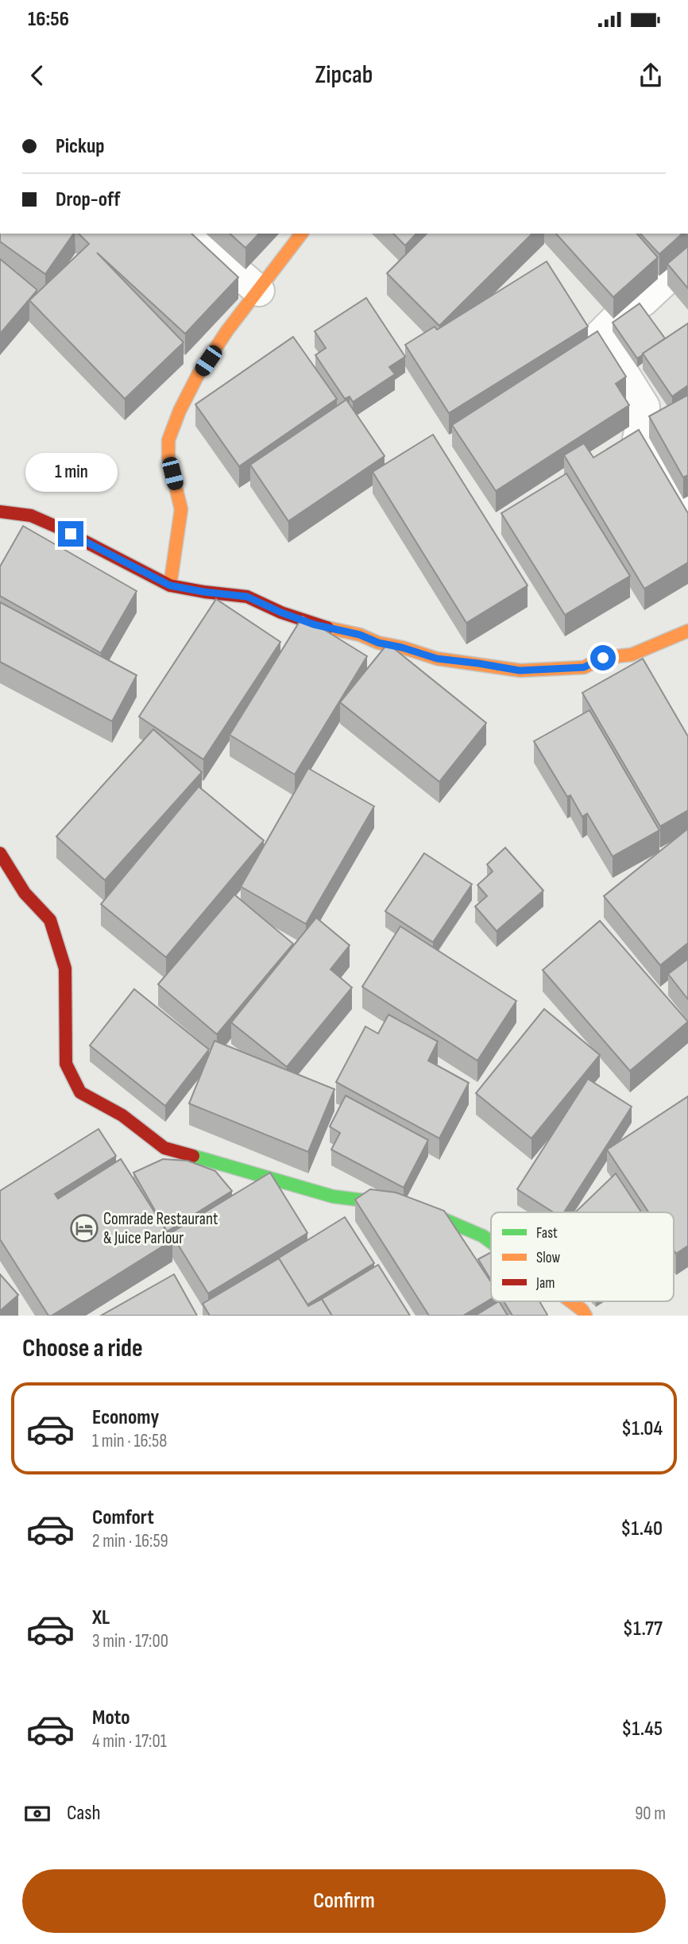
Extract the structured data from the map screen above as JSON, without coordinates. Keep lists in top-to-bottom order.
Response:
{
  "places": {
    "hotel": ["Comrade Restaurant & Juice Parlour"]
  },
  "legend": ["Fast", "Slow", "Jam"],
  "page": {
    "status": "16:56",
    "header": "Zipcab",
    "banner": ["Pickup", "Drop-off"],
    "bubble": "1 min",
    "heading": "Choose a ride",
    "list": [
      {
        "name": "Economy",
        "note": "1 min · 16:58",
        "value": "$1.04"
      },
      {
        "name": "Comfort",
        "note": "2 min · 16:59",
        "value": "$1.40"
      },
      {
        "name": "XL",
        "note": "3 min · 17:00",
        "value": "$1.77"
      },
      {
        "name": "Moto",
        "note": "4 min · 17:01",
        "value": "$1.45"
      }
    ],
    "pay": ["Cash", "90 m"],
    "buttons": "Confirm"
  }
}
